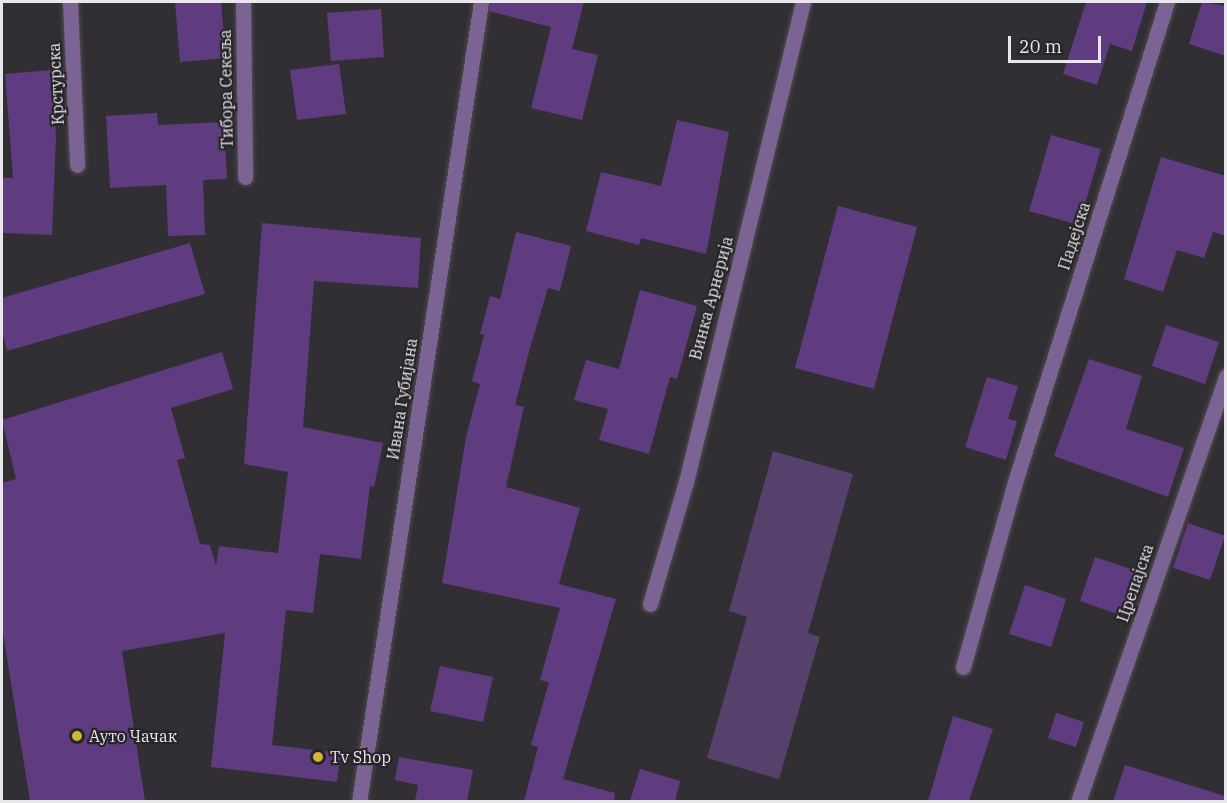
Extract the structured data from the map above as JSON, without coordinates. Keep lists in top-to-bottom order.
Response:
{
  "streets": {
    "street": [
      "Крстурска",
      "Тибора Секеља",
      "Падејска",
      "Винка Арнерија",
      "Ивана Губијана",
      "Црепајска"
    ]
  },
  "places": ["Ауто Чачак", "Tv Shop"],
  "scale_bar": "20 m"
}
